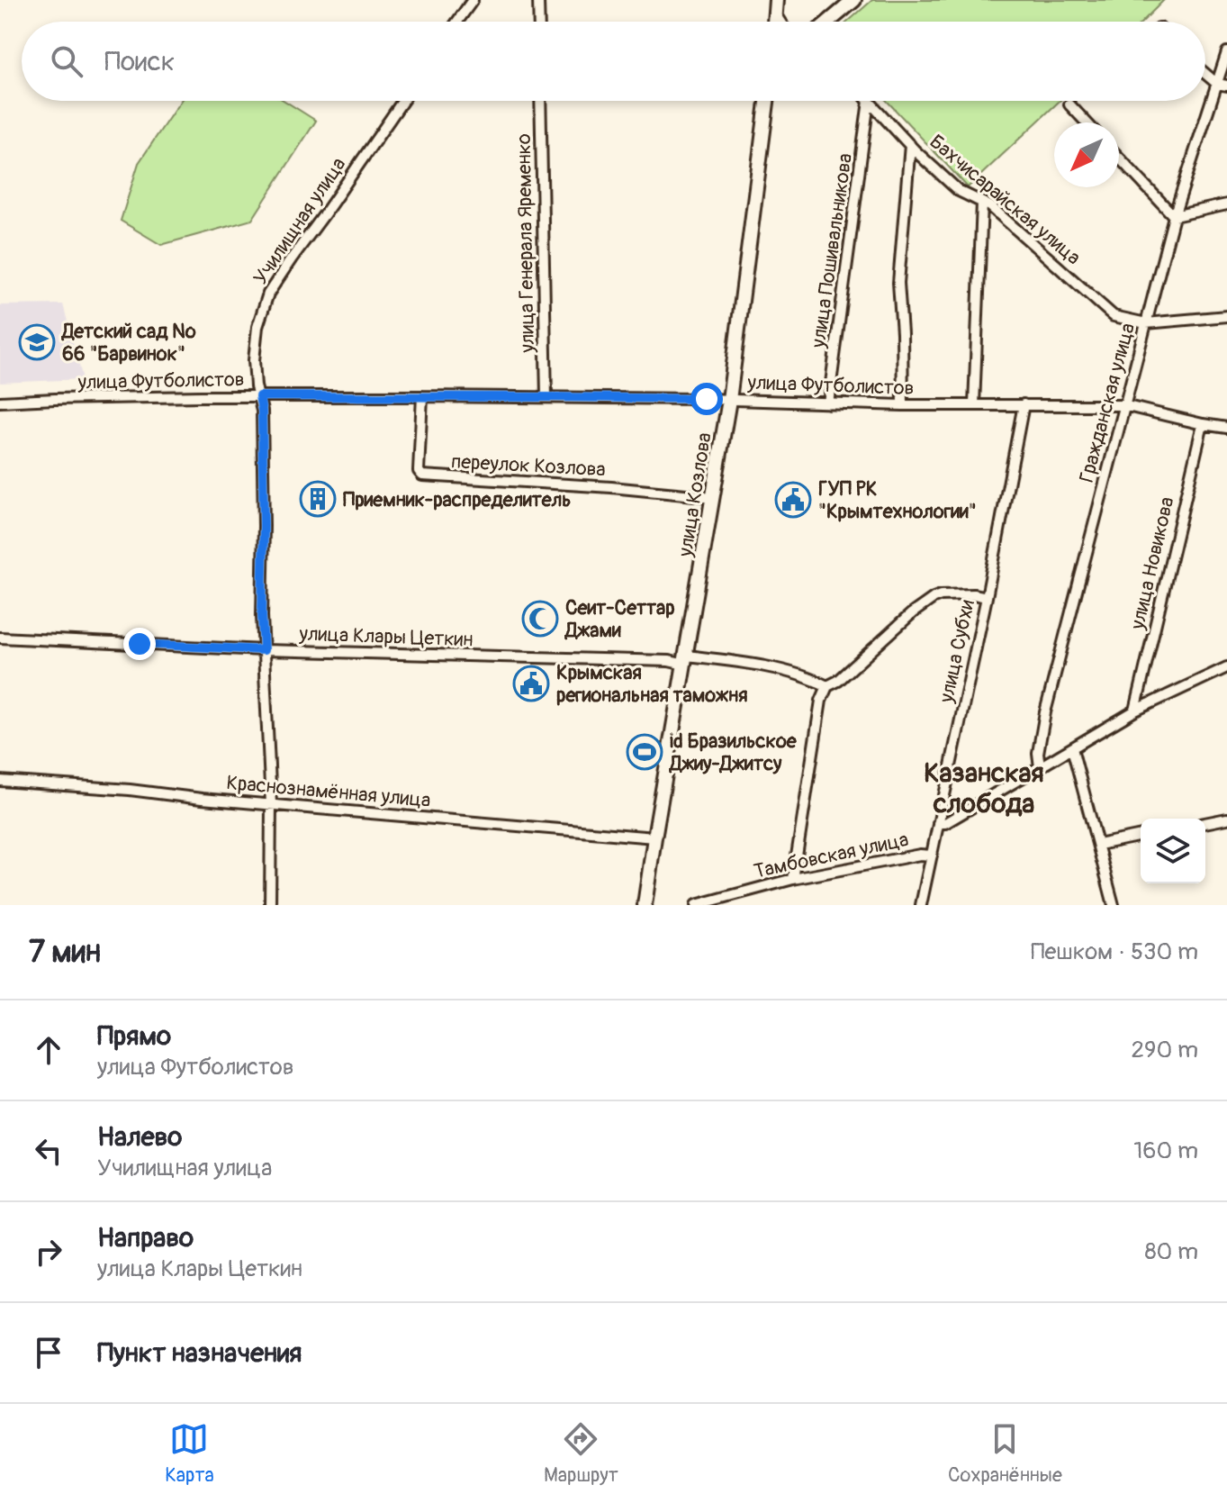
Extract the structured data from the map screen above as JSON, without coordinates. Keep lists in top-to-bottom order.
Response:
{
  "streets": {
    "main road": ["улица Козлова"],
    "street": [
      "Бахчисарайская улица",
      "Училищная улица",
      "улица Генерала Яременко",
      "улица Пошивальникова",
      "улица Футболистов",
      "Гражданская улица",
      "переулок Козлова",
      "улица Новикова",
      "улица Клары Цеткин",
      "улица Субхи",
      "Краснознамённая улица",
      "Тамбовская улица"
    ]
  },
  "crossings": [
    ["Бахчисарайская улица", "улица Пошивальникова"],
    ["Бахчисарайская улица", "Гражданская улица"],
    ["Училищная улица", "улица Футболистов"],
    ["Училищная улица", "улица Клары Цеткин"],
    ["Училищная улица", "Краснознамённая улица"],
    ["улица Генерала Яременко", "улица Футболистов"],
    ["улица Пошивальникова", "улица Футболистов"],
    ["улица Футболистов", "Гражданская улица"],
    ["улица Футболистов", "переулок Козлова"],
    ["улица Футболистов", "улица Козлова"],
    ["улица Футболистов", "улица Новикова"],
    ["улица Футболистов", "улица Субхи"],
    ["переулок Козлова", "улица Козлова"],
    ["улица Козлова", "улица Клары Цеткин"],
    ["улица Козлова", "Краснознамённая улица"],
    ["улица Субхи", "Тамбовская улица"]
  ],
  "districts": ["Казанская слобода"],
  "places": {
    "school or university": ["Детский сад № 66 \"Барвинок\""],
    "building": ["Приемник-распределитель"],
    "public building": ["ГУП РК \"Крымтехнологии\"", "Крымская региональная таможня"],
    "mosque": ["Сеит-Сеттар Джами"],
    "sports": ["id Бразильское Джиу-Джитсу"]
  },
  "north": "bottom left",
  "page": {
    "search": "Поиск",
    "heading": ["7 мин", "Пешком · 530 m"],
    "list": [
      ["Прямо", "улица Футболистов", "290 m"],
      ["Налево", "Училищная улица", "160 m"],
      ["Направо", "улица Клары Цеткин", "80 m"],
      "Пункт назначения"
    ],
    "nav": ["Карта", "Маршрут", "Сохранённые"]
  }
}
